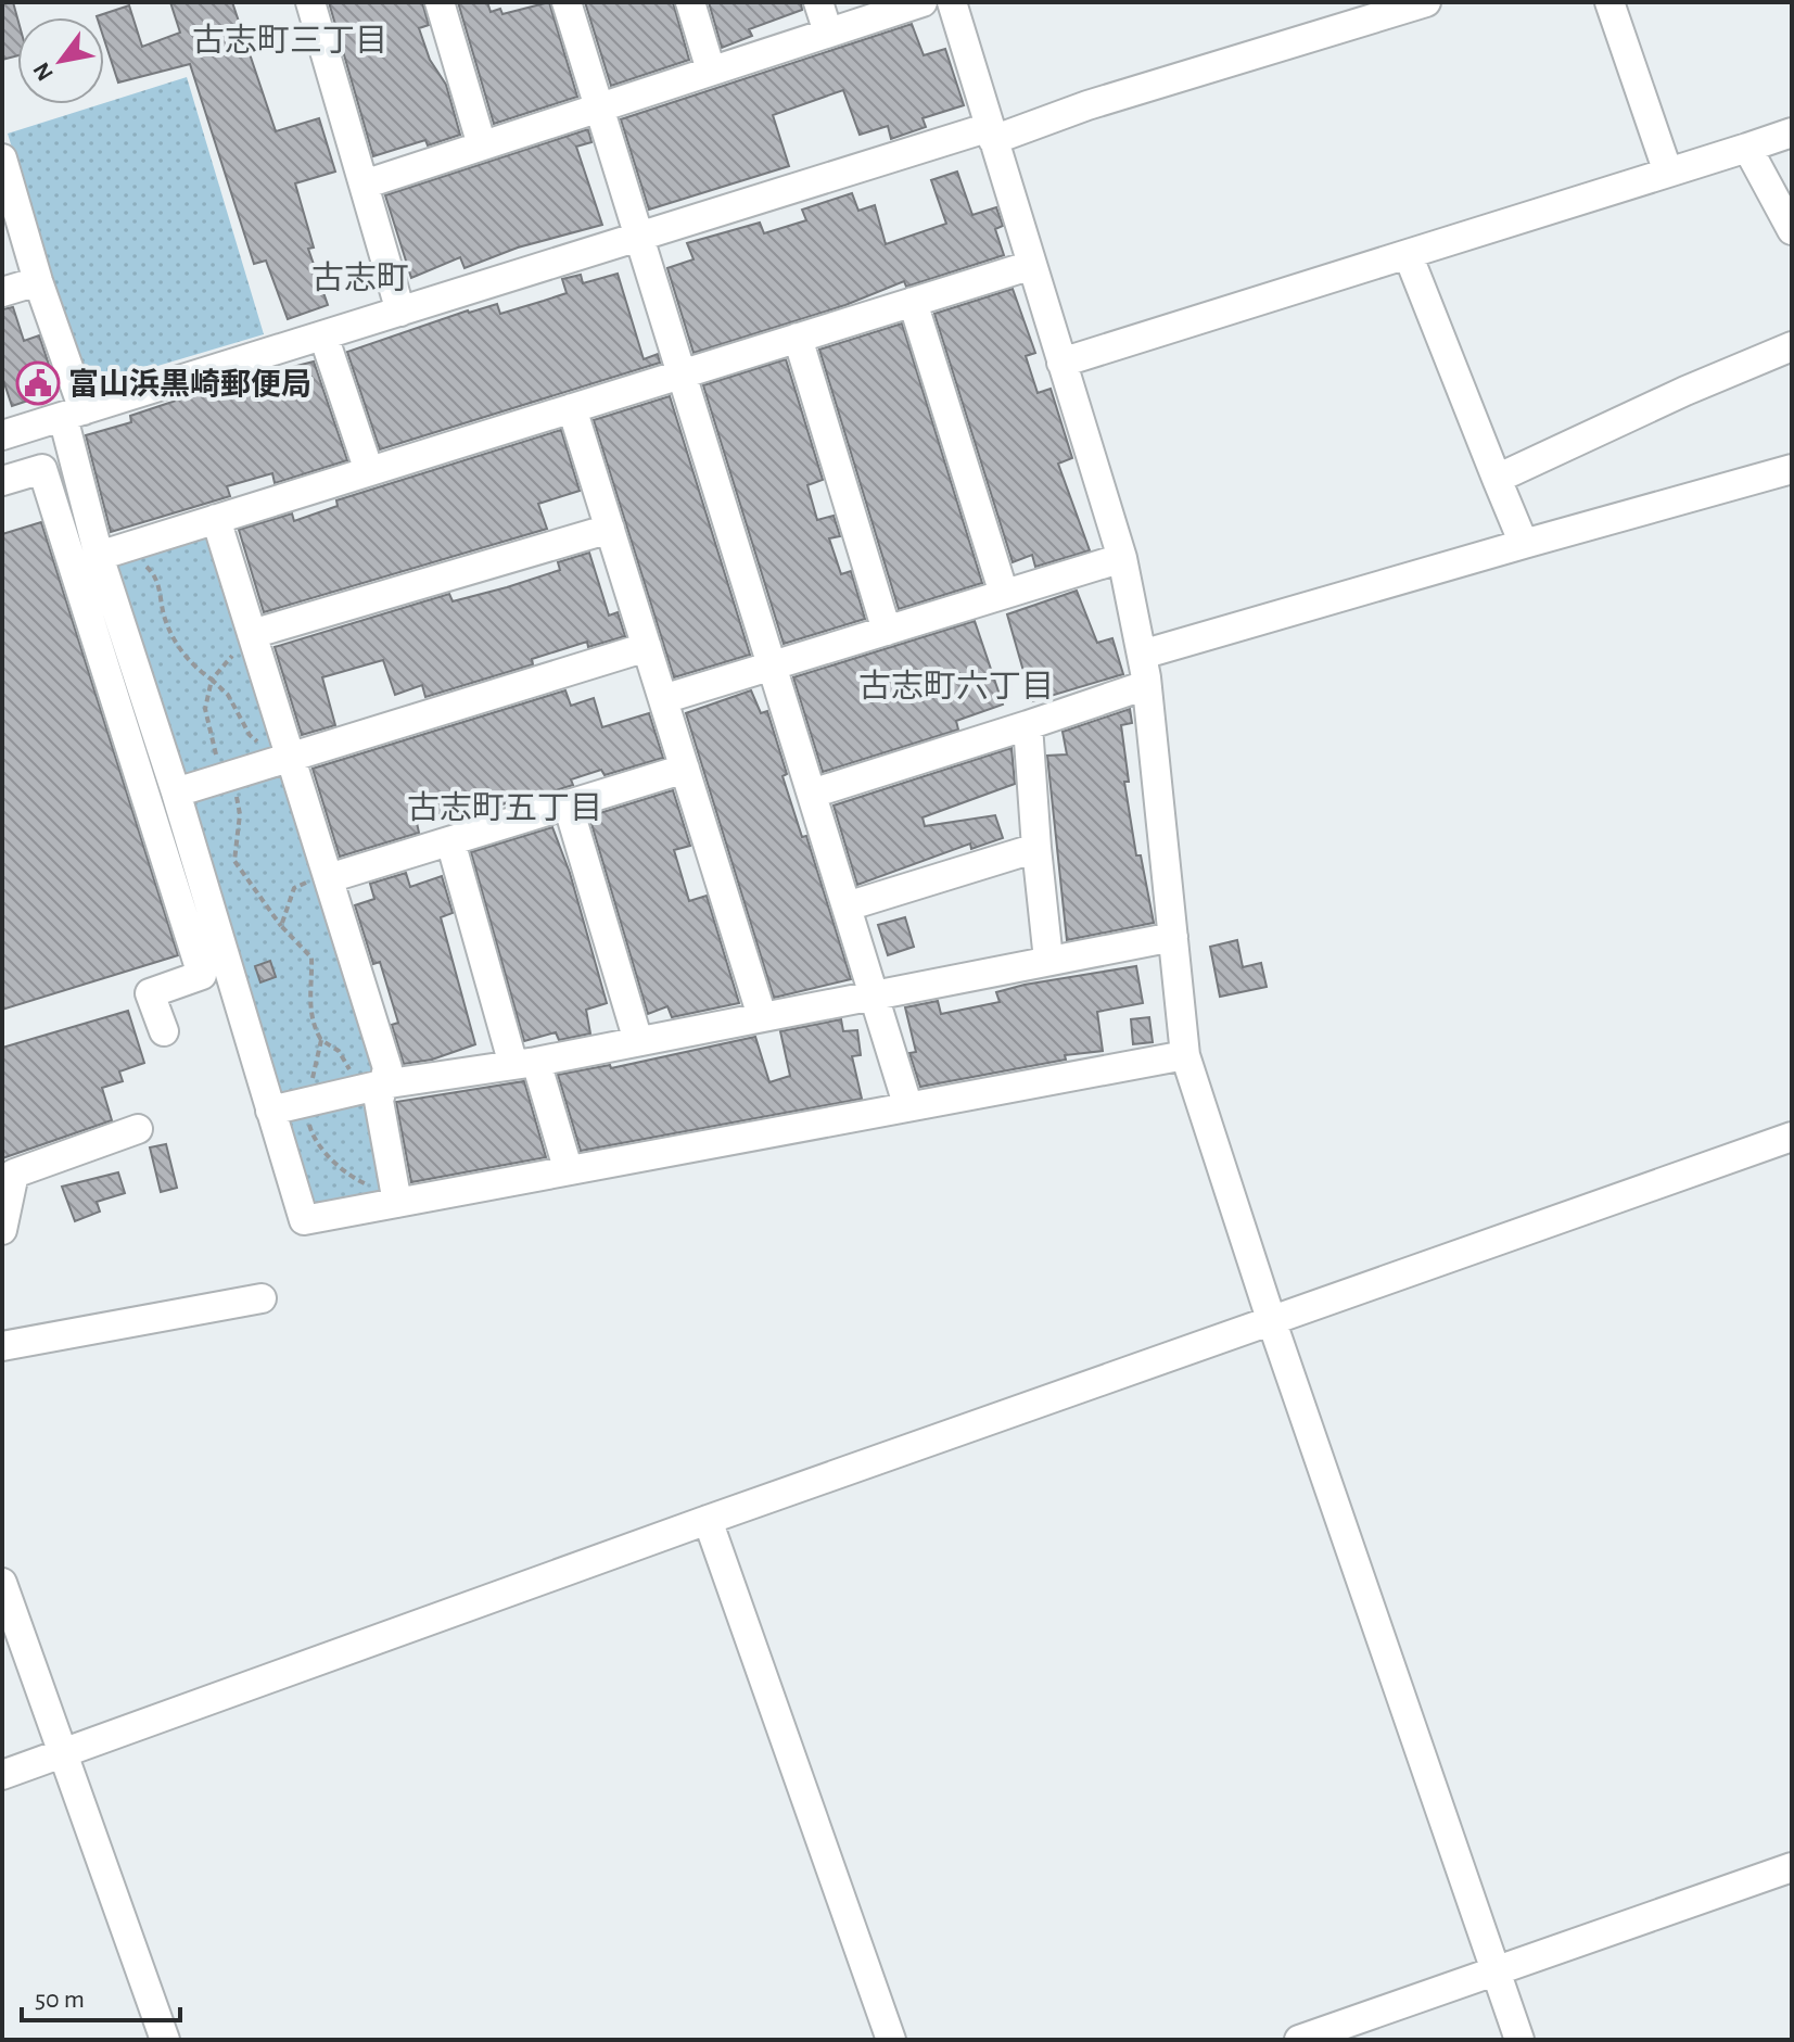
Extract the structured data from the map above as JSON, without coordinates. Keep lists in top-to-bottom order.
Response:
{
  "districts": [
    "古志町三丁目",
    "古志町",
    "古志町六丁目",
    "古志町五丁目"
  ],
  "places": {
    "public building": ["富山浜黒崎郵便局"]
  },
  "scale_bar": "50 m",
  "north": "bottom left"
}
